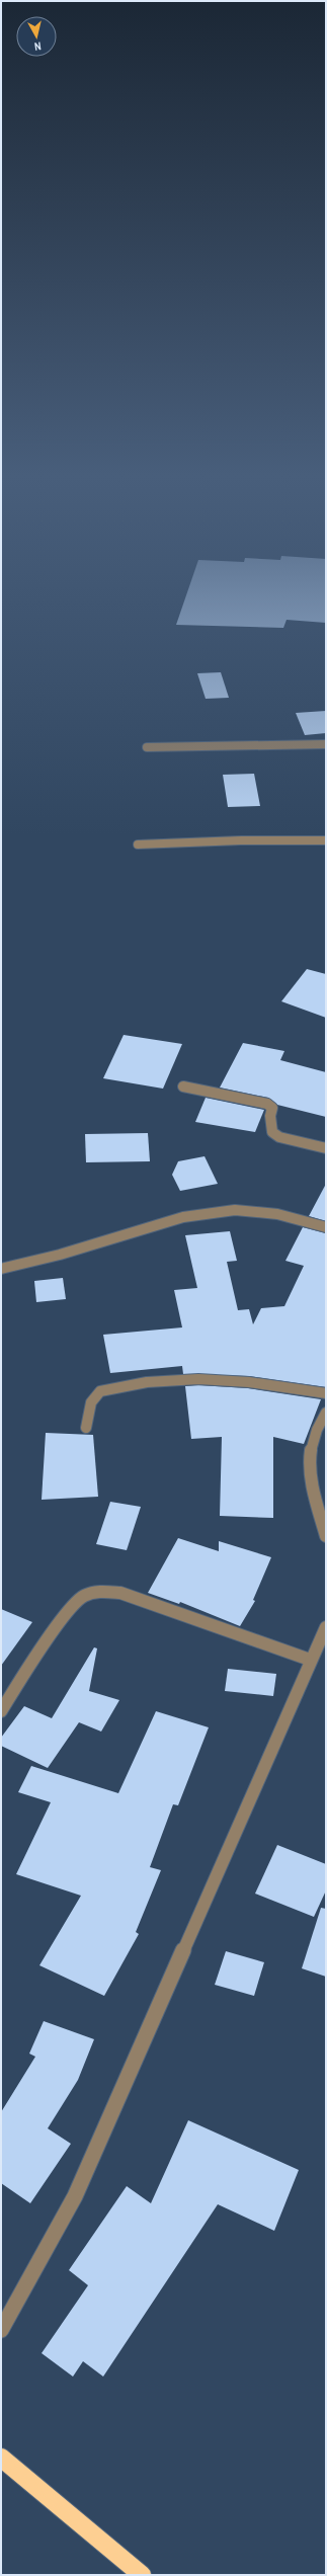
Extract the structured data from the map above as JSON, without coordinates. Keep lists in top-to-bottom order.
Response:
{
  "north": "bottom"
}
